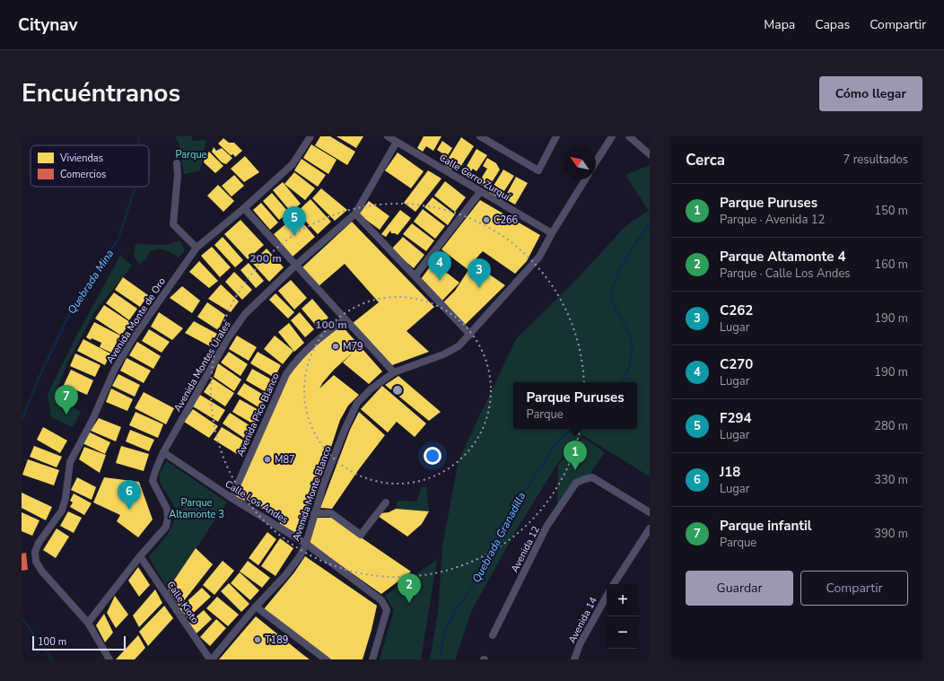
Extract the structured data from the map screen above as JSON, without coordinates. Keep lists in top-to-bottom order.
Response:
{
  "streets": {
    "street": [
      "Calle Cerro Zurquí",
      "Avenida Monte de Oro",
      "Avenida Montes Urales",
      "Avenida Pico Blanco",
      "Avenida Monte Blanco",
      "Calle Los Andes",
      "Avenida 12",
      "Calle Kioto",
      "Avenida 14"
    ]
  },
  "crossings": [
    ["Calle Cerro Zurquí", "Avenida Montes Urales"],
    ["Calle Cerro Zurquí", "Avenida Monte Blanco"],
    ["Avenida Monte de Oro", "Avenida Montes Urales"],
    ["Avenida Montes Urales", "Calle Los Andes"],
    ["Avenida Montes Urales", "Calle Kioto"],
    ["Avenida Pico Blanco", "Calle Los Andes"],
    ["Avenida Monte Blanco", "Calle Los Andes"],
    ["Avenida Monte Blanco", "Calle Kioto"]
  ],
  "water": ["Quebrada Mina", "Quebrada Granadilla"],
  "parks": ["Parque", "Parque Altamonte 3"],
  "places": [
    "C266",
    "M79",
    "M87",
    "T189"
  ],
  "legend": ["Viviendas", "Comercios"],
  "scale_bar": "100 m",
  "north": "top left",
  "page": {
    "header": "Citynav",
    "nav": ["Mapa", "Capas", "Compartir"],
    "title": "Encuéntranos",
    "buttons": [
      "Cómo llegar",
      ["Guardar", "Compartir"]
    ],
    "heading": ["Cerca", "7 resultados"],
    "list": [
      {
        "mark": "1",
        "name": "Parque Puruses",
        "note": "Parque · Avenida 12",
        "value": "150 m"
      },
      {
        "mark": "2",
        "name": "Parque Altamonte 4",
        "note": "Parque · Calle Los Andes",
        "value": "160 m"
      },
      {
        "mark": "3",
        "name": "C262",
        "note": "Lugar",
        "value": "190 m"
      },
      {
        "mark": "4",
        "name": "C270",
        "note": "Lugar",
        "value": "190 m"
      },
      {
        "mark": "5",
        "name": "F294",
        "note": "Lugar",
        "value": "280 m"
      },
      {
        "mark": "6",
        "name": "J18",
        "note": "Lugar",
        "value": "330 m"
      },
      {
        "mark": "7",
        "name": "Parque infantil",
        "note": "Parque",
        "value": "390 m"
      }
    ],
    "pins": [
      "5",
      "4",
      "3",
      "7",
      "1",
      "6",
      "2"
    ],
    "popup": ["Parque Puruses", "Parque"],
    "map_buttons": ["+", "−"],
    "scale": "100 m"
  },
  "rings": ["200 m", "100 m"]
}
